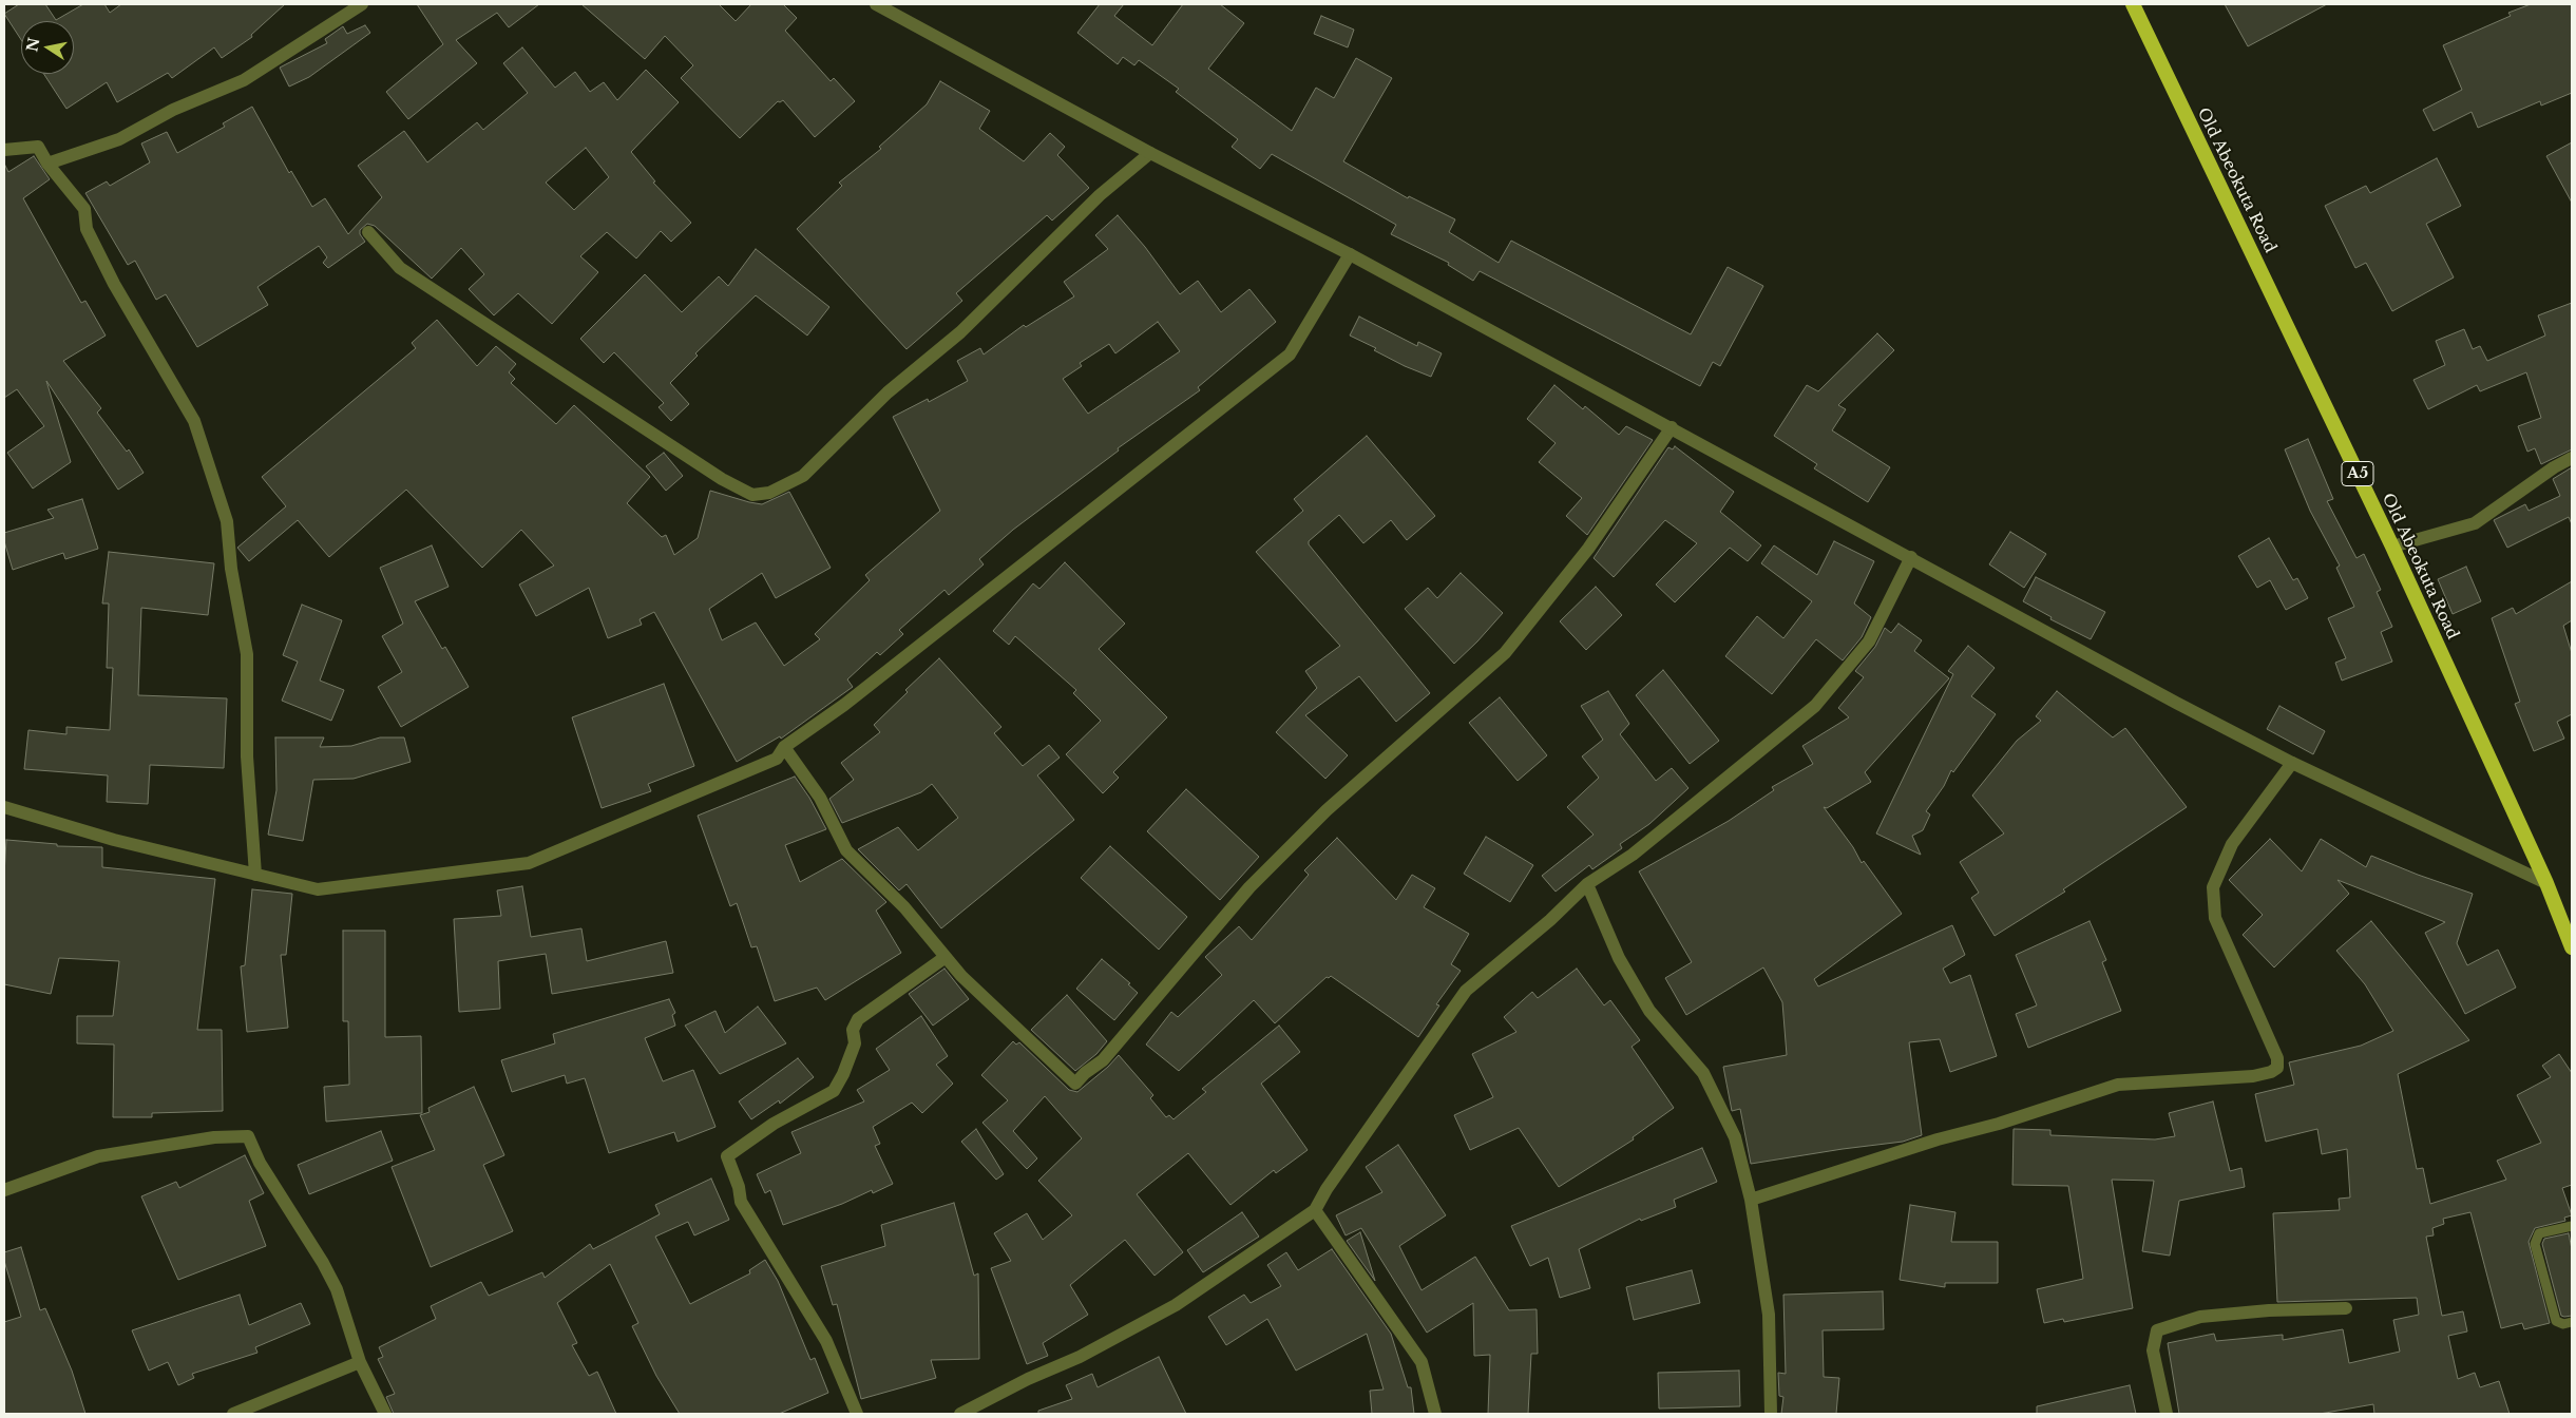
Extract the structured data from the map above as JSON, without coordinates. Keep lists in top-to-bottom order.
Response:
{
  "streets": {
    "highway": ["Old Abeokuta Road", "A5"]
  },
  "north": "left"
}
